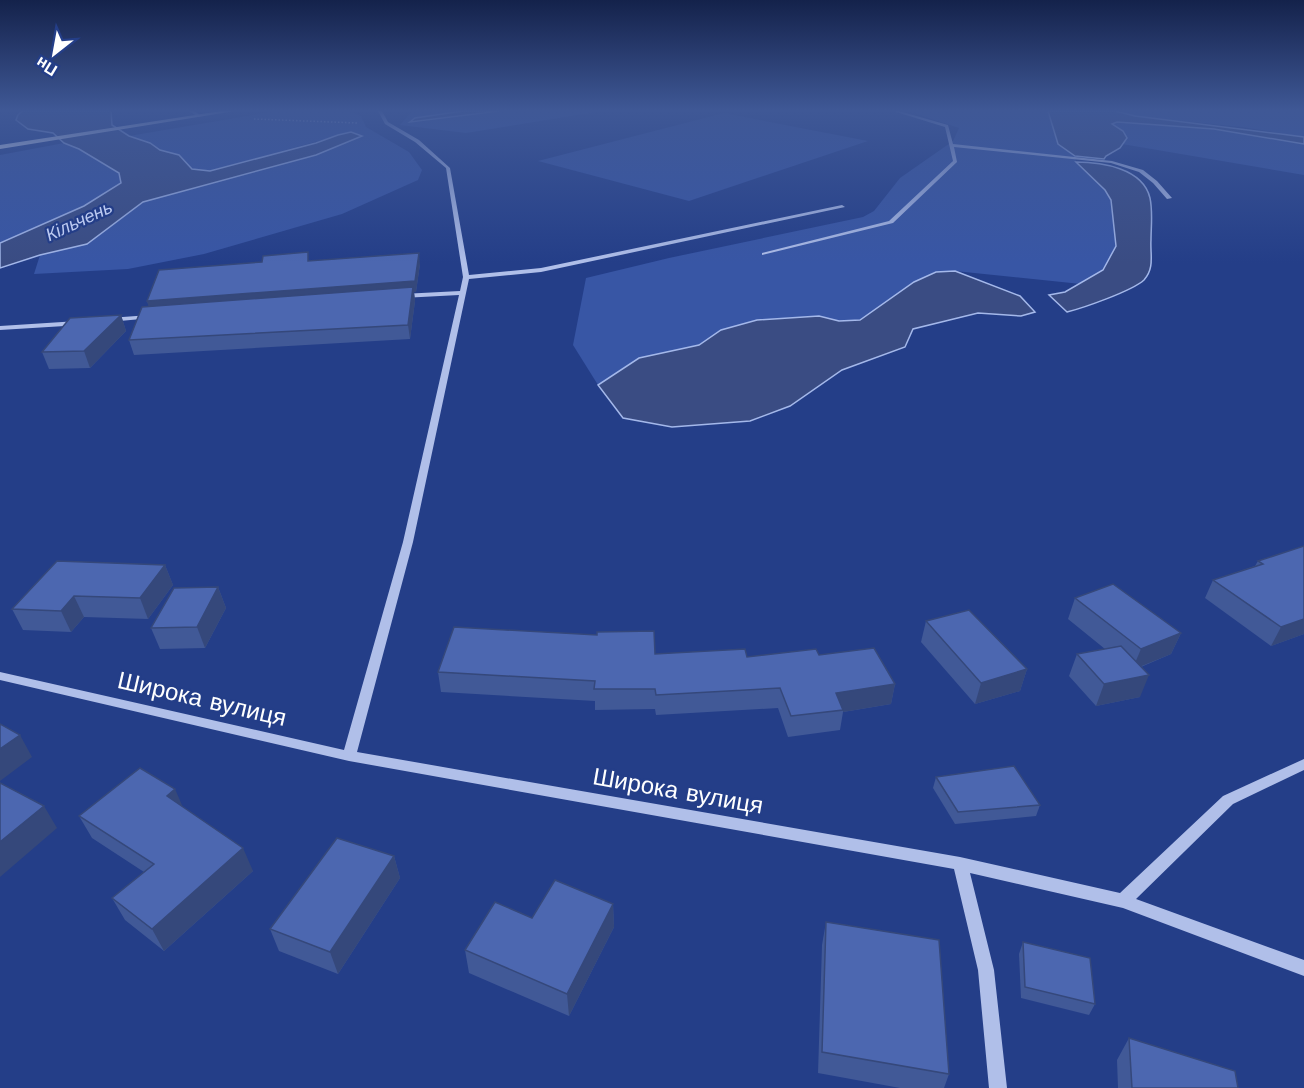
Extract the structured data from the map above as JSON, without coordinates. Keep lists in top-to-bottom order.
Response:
{
  "streets": {
    "street": ["Широка вулиця"]
  },
  "water": ["Кільчень"],
  "north": "bottom left"
}
